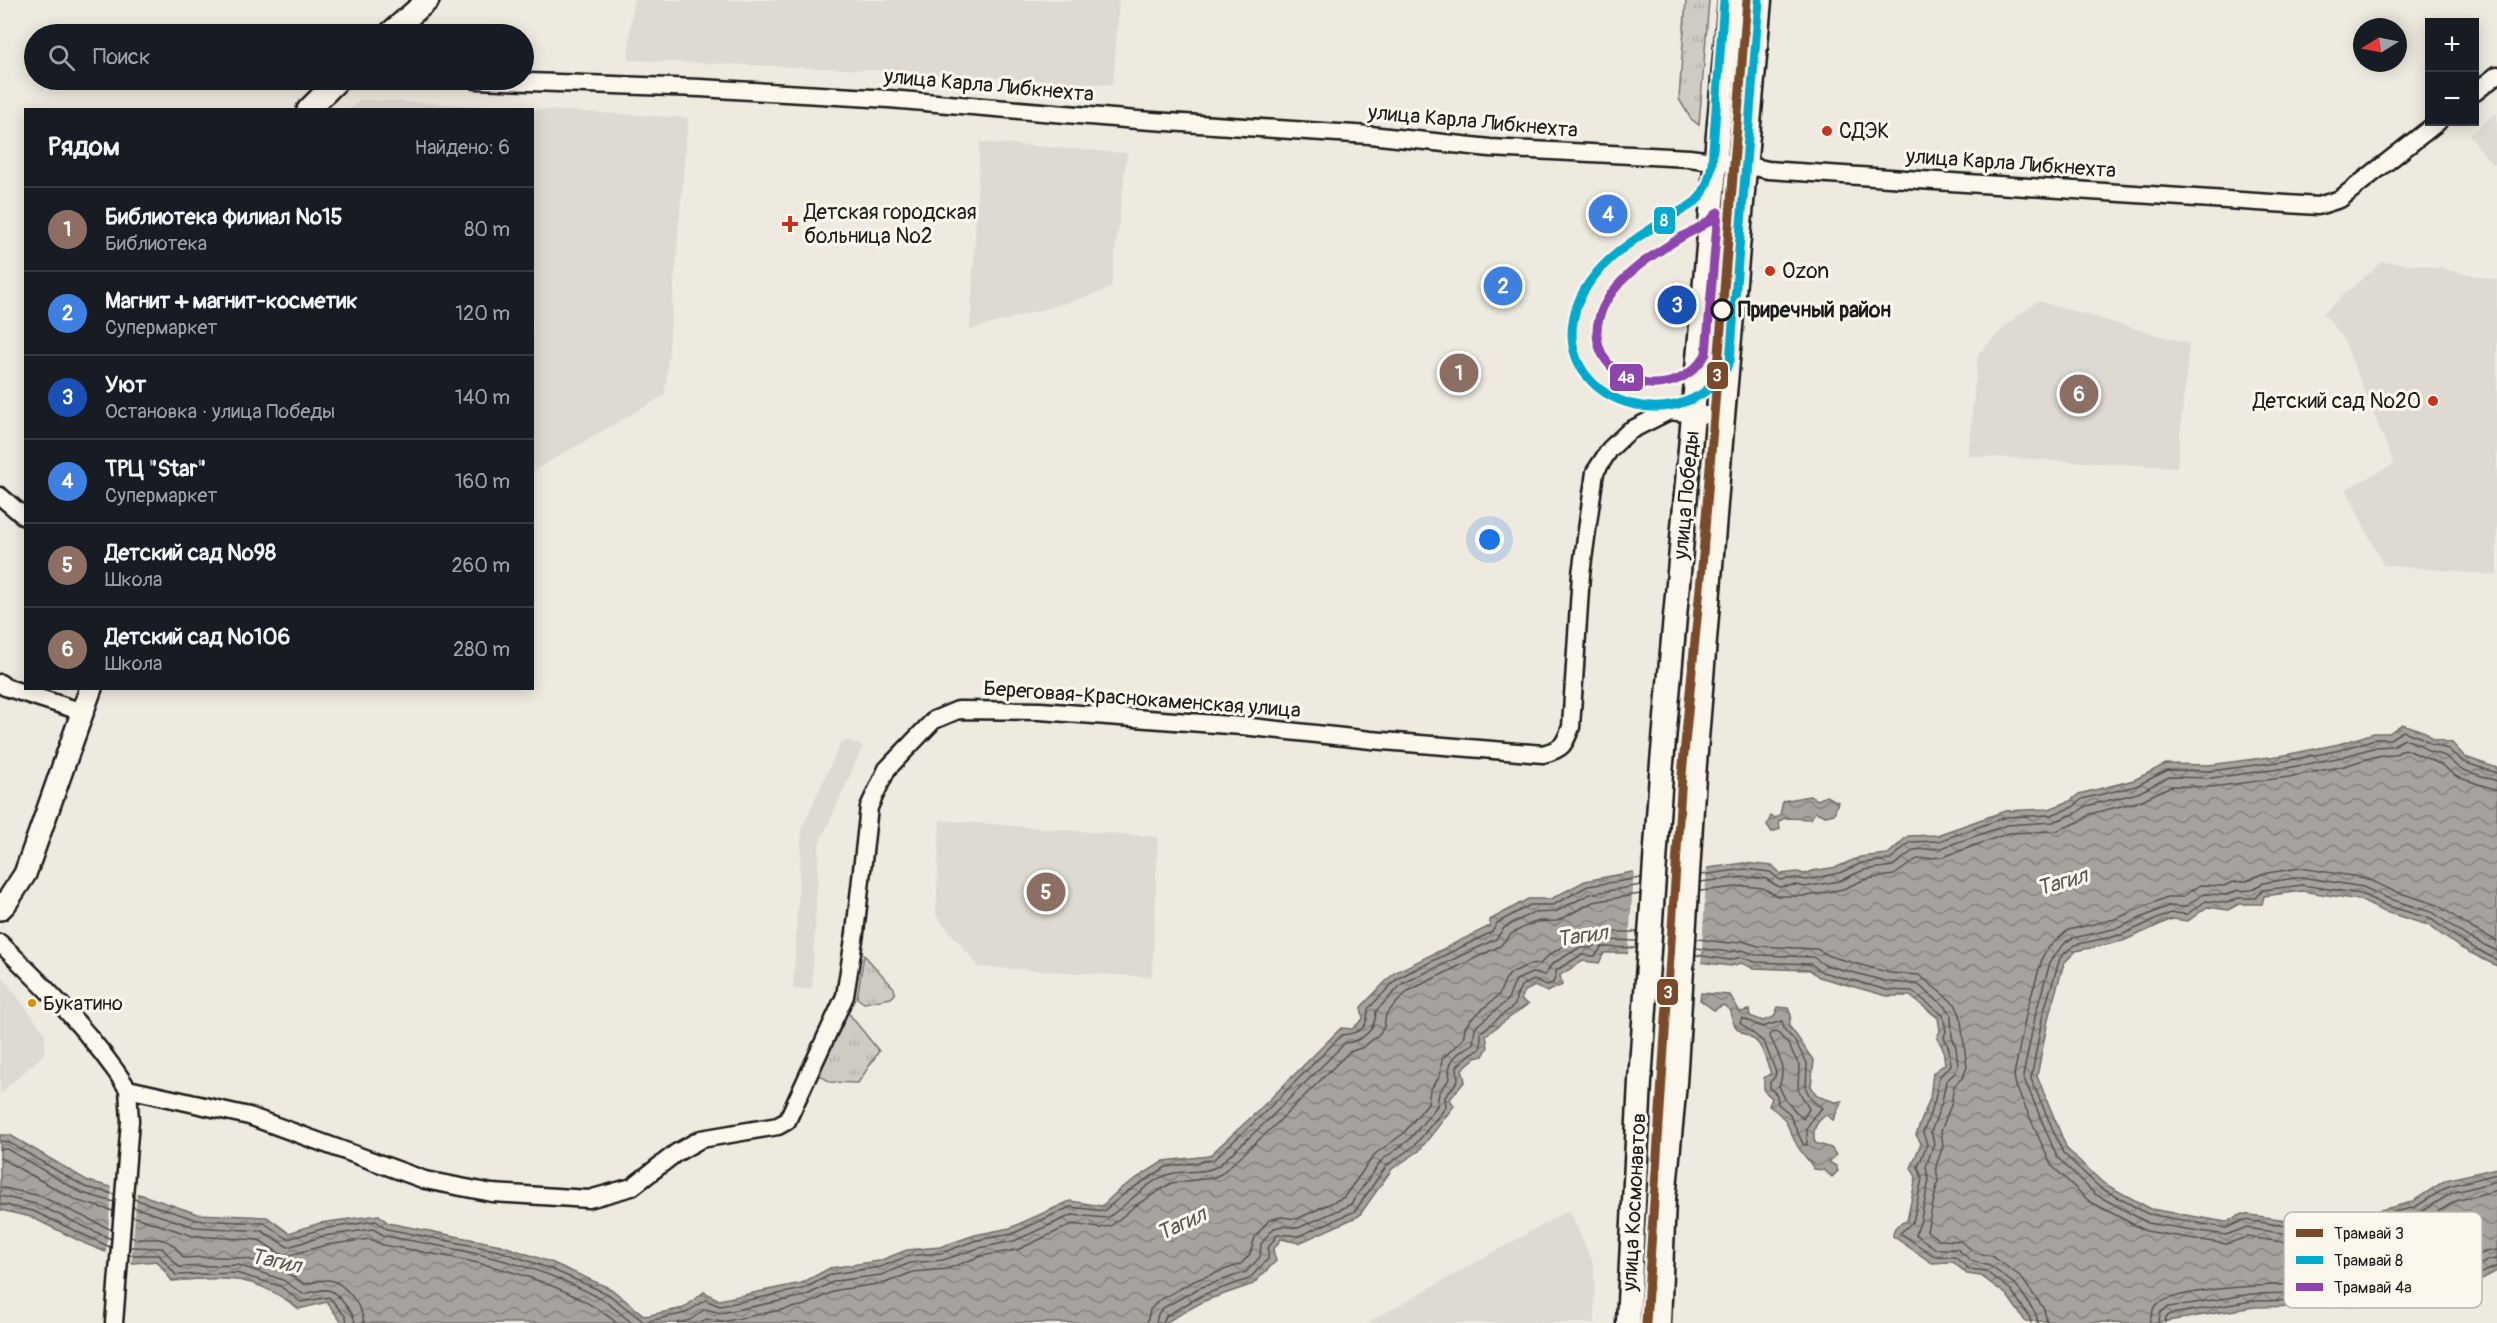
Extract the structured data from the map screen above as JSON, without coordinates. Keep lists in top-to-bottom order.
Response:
{
  "streets": {
    "main road": ["улица Победы", "улица Космонавтов"],
    "street": ["улица Карла Либкнехта", "Береговая-Краснокаменская улица"]
  },
  "crossings": [
    ["улица Карла Либкнехта", "улица Победы"],
    ["улица Победы", "Береговая-Краснокаменская улица"],
    ["улица Победы", "улица Космонавтов"]
  ],
  "water": ["Тагил"],
  "places": {
    "other": [
      "СДЭК",
      "Ozon",
      "Приречный район",
      "Детский сад №20",
      "Букатино"
    ],
    "health": ["Детская городская больница №2"]
  },
  "lines": ["tram line 3", "tram line 8", "tram line 4а"],
  "legend": ["Трамвай 3", "Трамвай 8", "Трамвай 4а"],
  "north": "left",
  "page": {
    "map_buttons": ["+", "−"],
    "search": "Поиск",
    "heading": ["Рядом", "Найдено: 6"],
    "list": [
      {
        "mark": "1",
        "name": "Библиотека филиал №15",
        "note": "Библиотека",
        "value": "80 m"
      },
      {
        "mark": "2",
        "name": "Магнит + магнит-косметик",
        "note": "Супермаркет",
        "value": "120 m"
      },
      {
        "mark": "3",
        "name": "Уют",
        "note": "Остановка · улица Победы",
        "value": "140 m"
      },
      {
        "mark": "4",
        "name": "ТРЦ \"Star\"",
        "note": "Супермаркет",
        "value": "160 m"
      },
      {
        "mark": "5",
        "name": "Детский сад №98",
        "note": "Школа",
        "value": "260 m"
      },
      {
        "mark": "6",
        "name": "Детский сад №106",
        "note": "Школа",
        "value": "280 m"
      }
    ],
    "pins": [
      "4",
      "2",
      "3",
      "1",
      "6",
      "5"
    ]
  }
}
